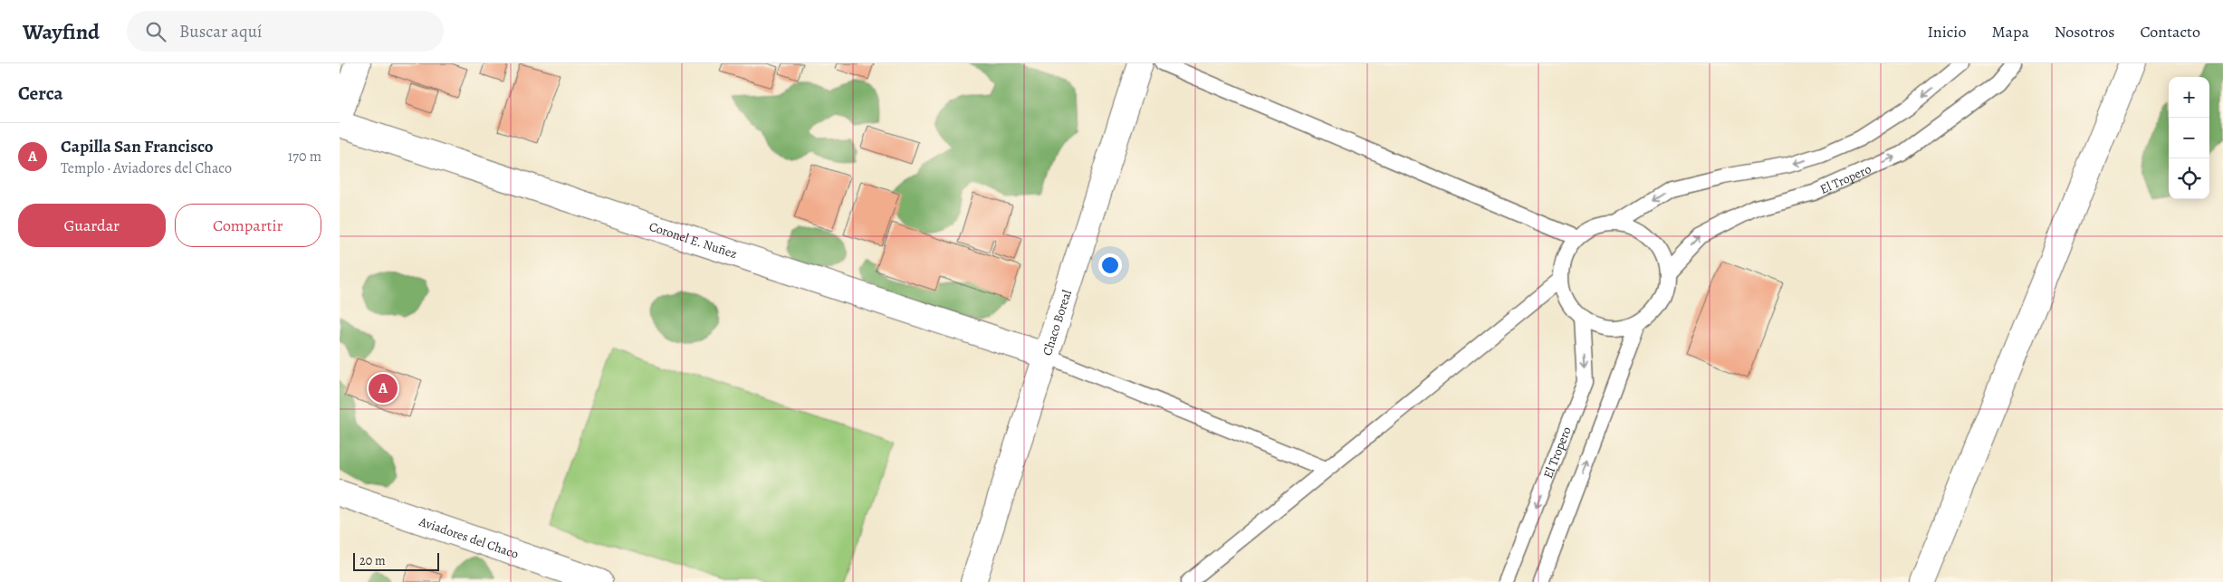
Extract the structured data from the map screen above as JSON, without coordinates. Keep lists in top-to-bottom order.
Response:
{
  "streets": {
    "street": ["Coronel E. Nuñez", "Chaco Boreal", "Aviadores del Chaco"],
    "lane": ["El Tropero"]
  },
  "crossings": [
    ["Coronel E. Nuñez", "Chaco Boreal"]
  ],
  "scale_bar": "20 m",
  "page": {
    "header": "Wayfind",
    "search": "Buscar aquí",
    "nav": [
      "Inicio",
      "Mapa",
      "Nosotros",
      "Contacto"
    ],
    "heading": "Cerca",
    "map_buttons": ["+", "−"],
    "list": [
      {
        "mark": "A",
        "name": "Capilla San Francisco",
        "note": "Templo · Aviadores del Chaco",
        "value": "170 m"
      }
    ],
    "buttons": ["Guardar", "Compartir"],
    "pins": "A",
    "scale": "20 m"
  }
}
